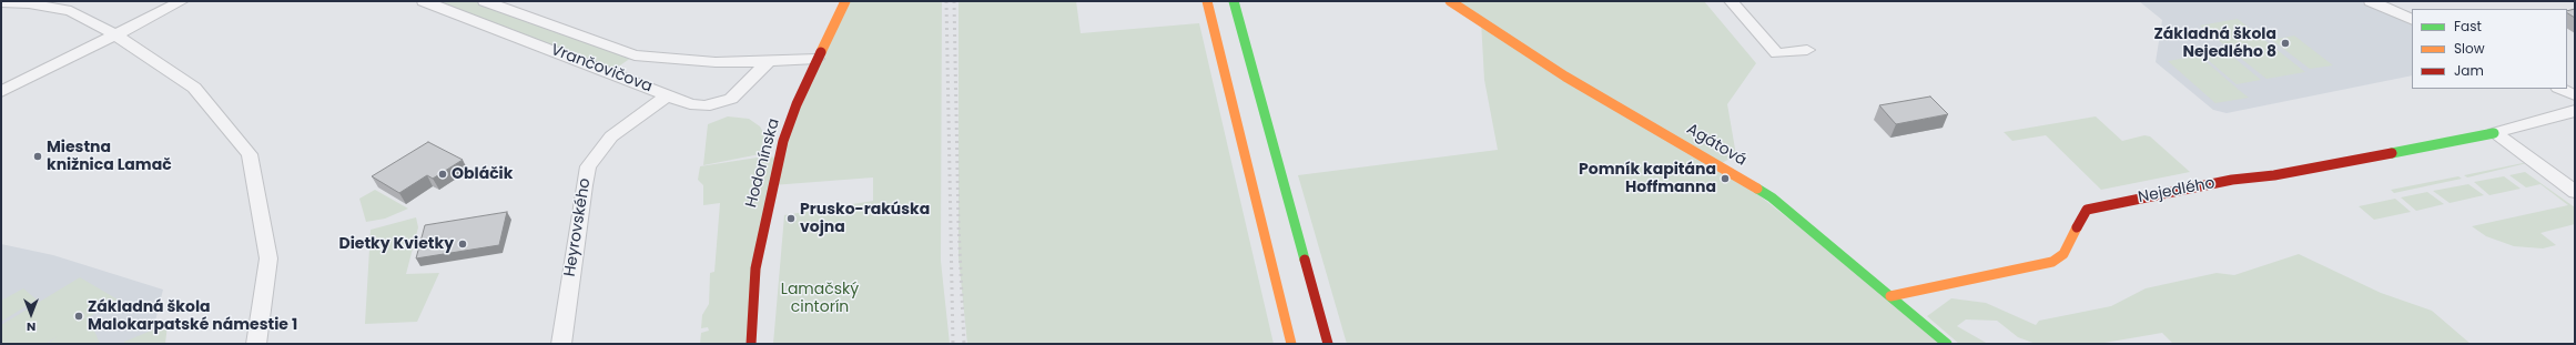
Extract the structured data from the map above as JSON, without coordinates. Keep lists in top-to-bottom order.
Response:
{
  "streets": {
    "main road": ["Agátová", "Hodonínska", "Nejedlého"],
    "street": ["Vrančovičova", "Heyrovského"]
  },
  "crossings": [
    ["Vrančovičova", "Hodonínska"],
    ["Vrančovičova", "Heyrovského"],
    ["Agátová", "Nejedlého"]
  ],
  "parks": ["Lamačský cintorín"],
  "places": [
    "Základná škola Nejedlého 8",
    "Miestna knižnica Lamač",
    "Obláčik",
    "Pomník kapitána Hoffmanna",
    "Prusko-rakúska vojna",
    "Dietky Kvietky",
    "Základná škola Malokarpatské námestie 1"
  ],
  "legend": ["Fast", "Slow", "Jam"],
  "north": "bottom"
}
